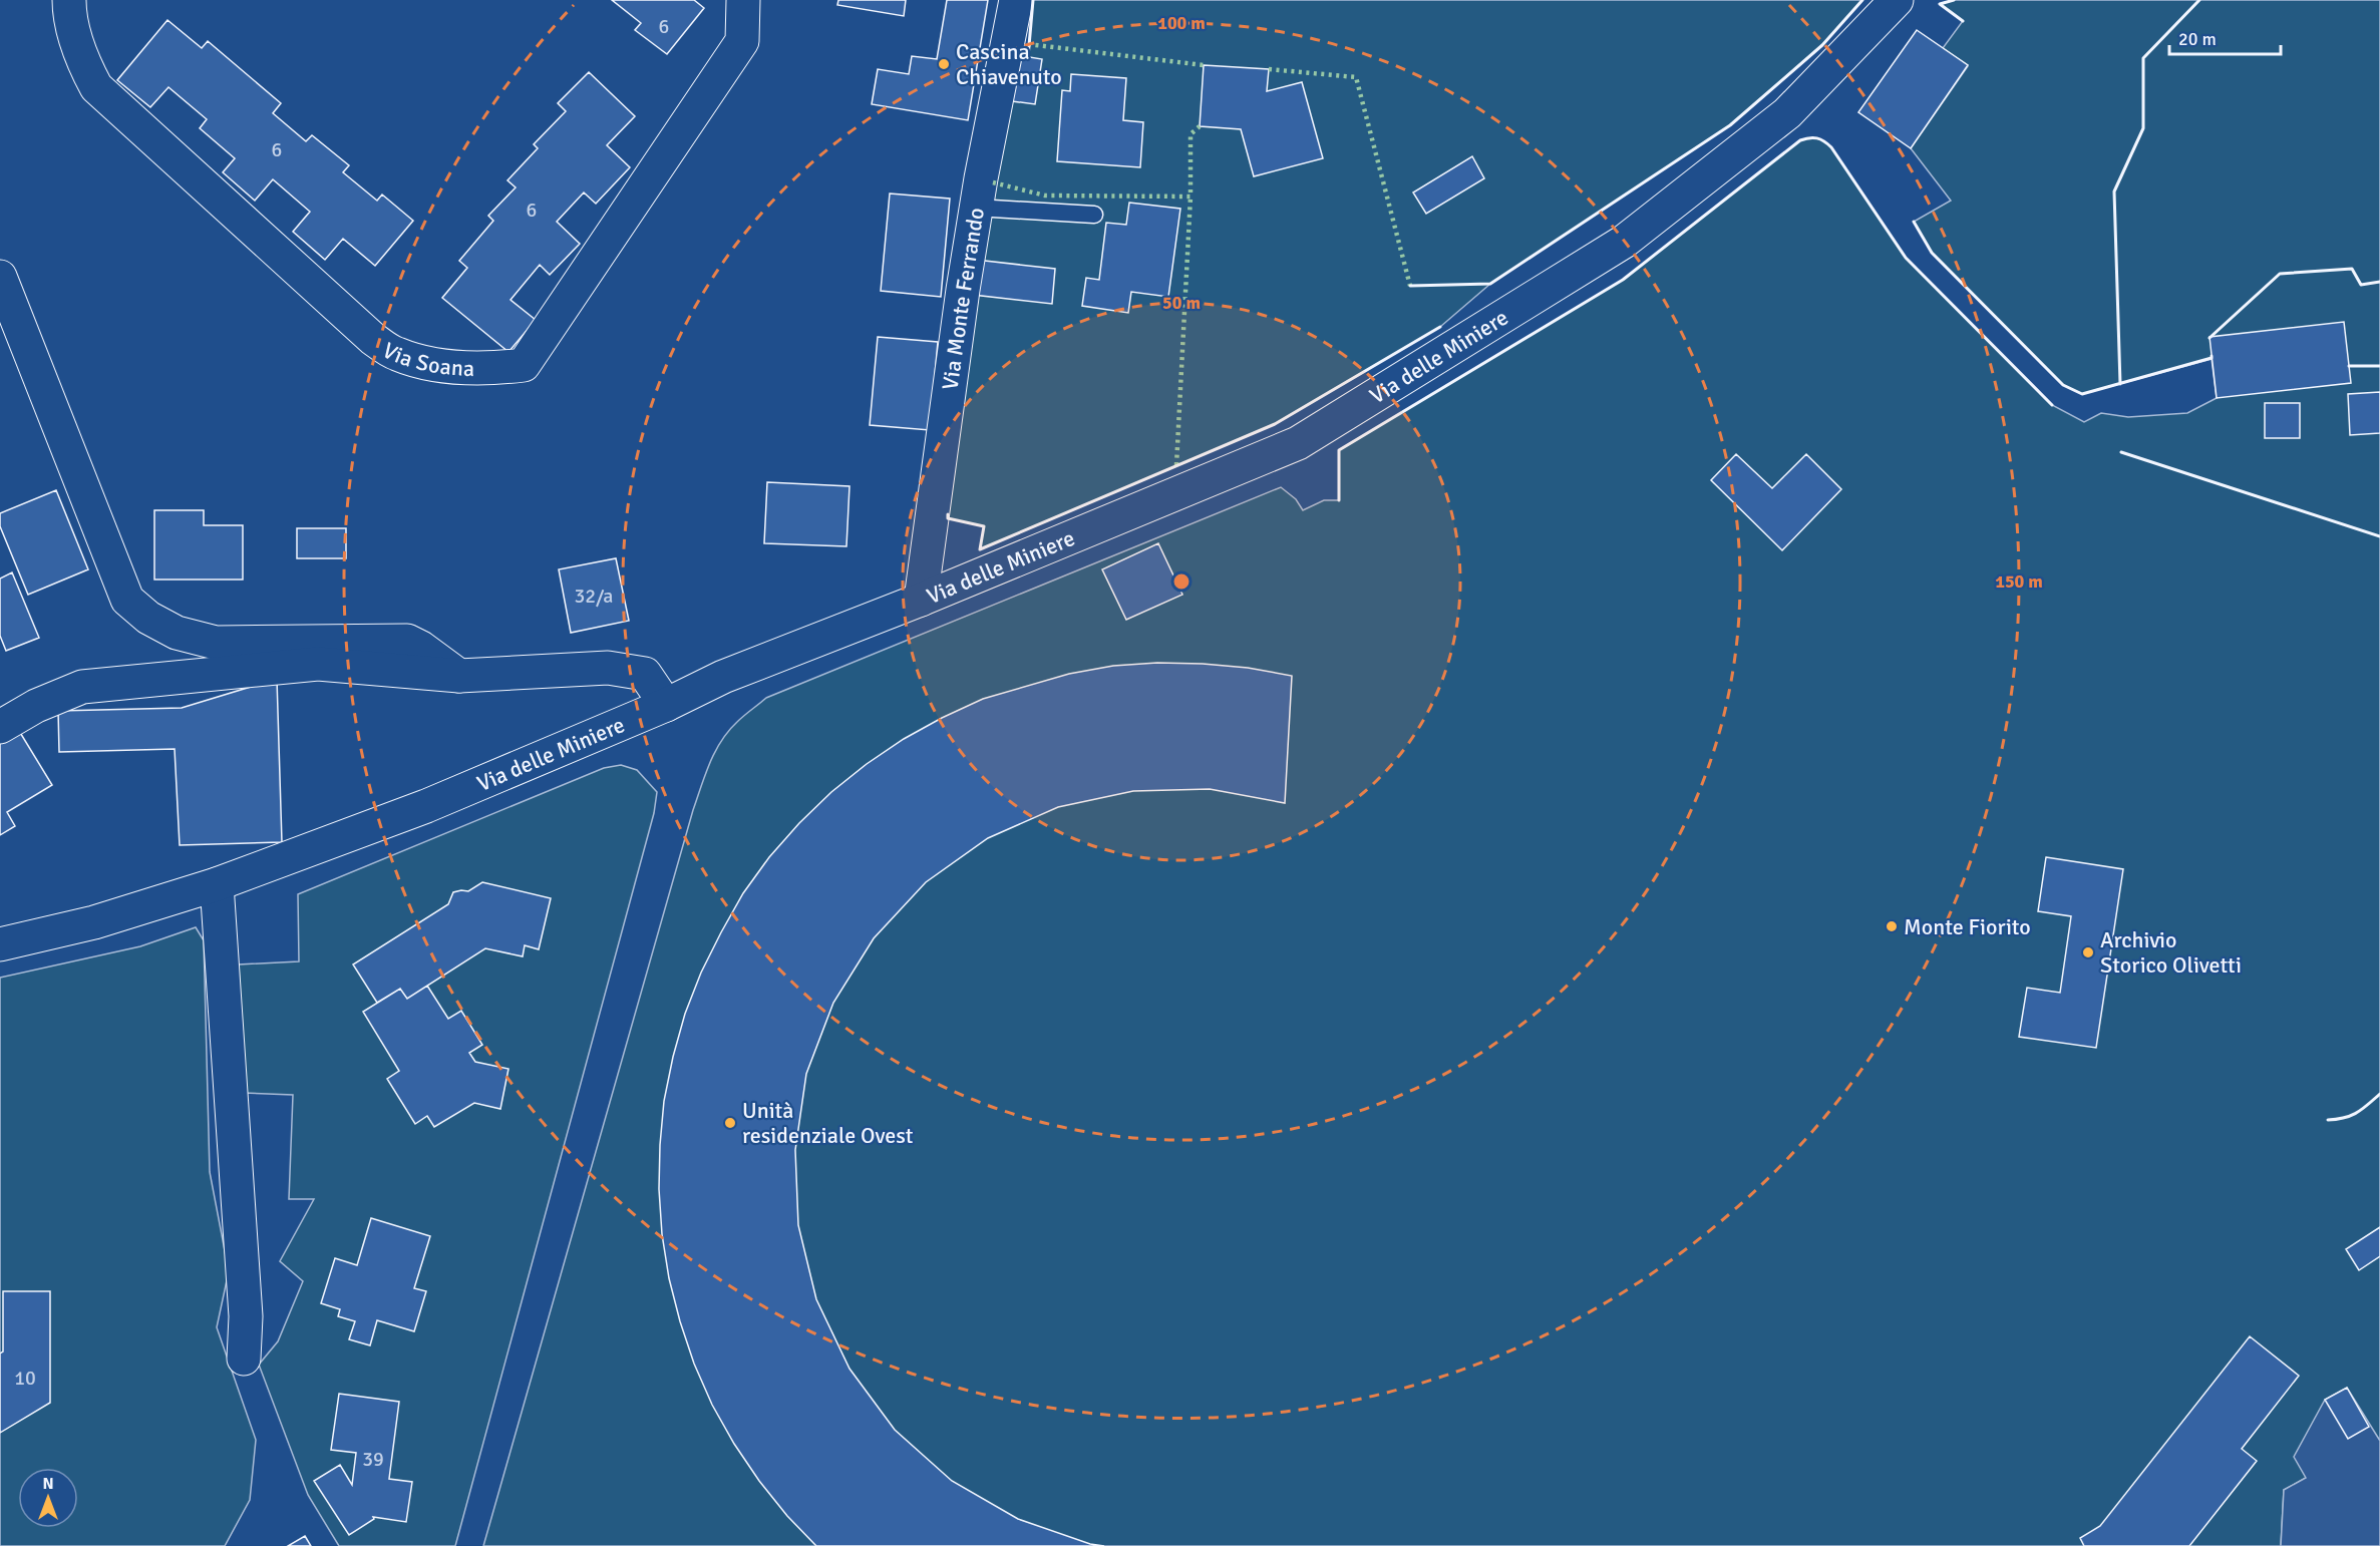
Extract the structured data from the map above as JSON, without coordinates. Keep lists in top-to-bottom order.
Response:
{
  "streets": {
    "street": ["Via Monte Ferrando", "Via Soana", "Via delle Miniere"]
  },
  "crossings": [
    ["Via Monte Ferrando", "Via delle Miniere"]
  ],
  "places": [
    "Cascina Chiavenuto",
    "Monte Fiorito",
    "Archivio Storico Olivetti",
    "Unità residenziale Ovest"
  ],
  "house_numbers": [
    "6",
    "6",
    "6",
    "32/a",
    "10",
    "39"
  ],
  "scale_bar": "20 m",
  "north": "top",
  "rings": ["100 m", "50 m", "150 m"]
}
